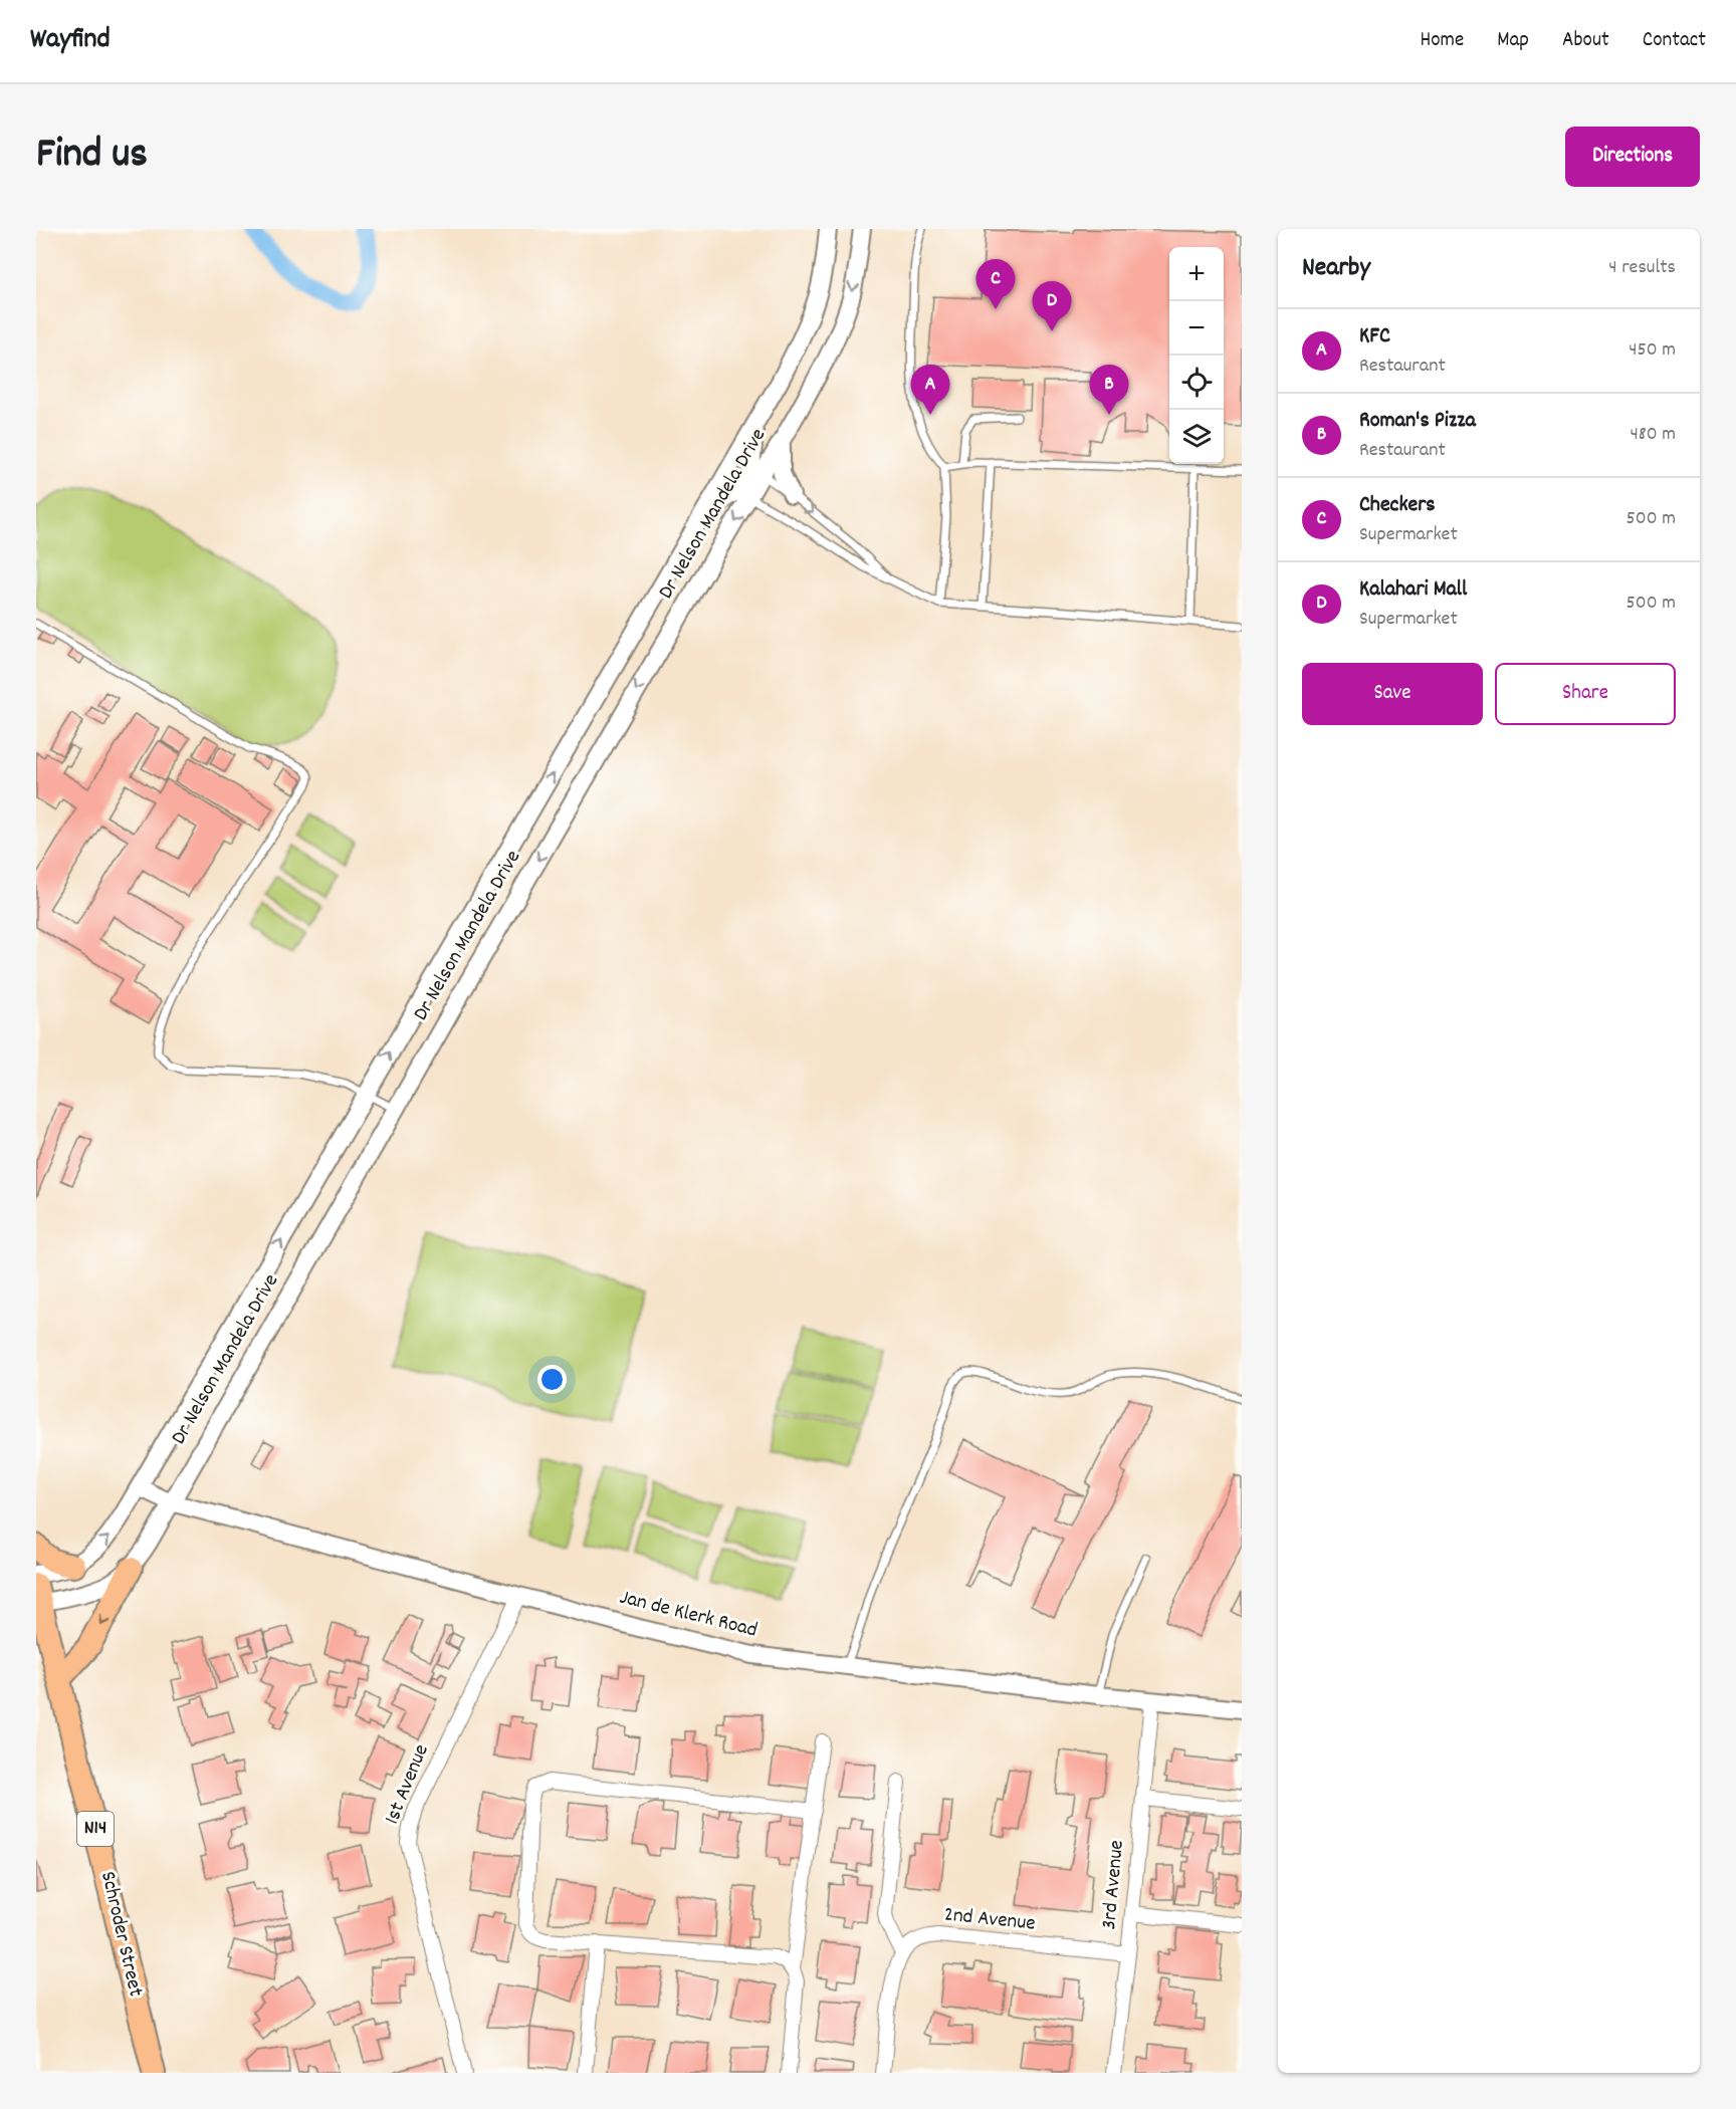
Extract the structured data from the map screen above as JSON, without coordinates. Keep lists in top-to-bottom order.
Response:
{
  "streets": {
    "highway": ["N14", "Schroder Street"],
    "street": [
      "Dr Nelson Mandela Drive",
      "Jan de Klerk Road",
      "1st Avenue",
      "3rd Avenue",
      "2nd Avenue"
    ]
  },
  "crossings": [
    ["Dr Nelson Mandela Drive", "Jan de Klerk Road"],
    ["Dr Nelson Mandela Drive", "Schroder Street"],
    ["Jan de Klerk Road", "1st Avenue"],
    ["Jan de Klerk Road", "3rd Avenue"],
    ["3rd Avenue", "2nd Avenue"]
  ],
  "page": {
    "header": "Wayfind",
    "nav": [
      "Home",
      "Map",
      "About",
      "Contact"
    ],
    "title": "Find us",
    "buttons": [
      "Directions",
      ["Save", "Share"]
    ],
    "heading": ["Nearby", "4 results"],
    "map_buttons": ["+", "−"],
    "pins": [
      "C",
      "D",
      "A",
      "B"
    ],
    "list": [
      {
        "mark": "A",
        "name": "KFC",
        "note": "Restaurant",
        "value": "450 m"
      },
      {
        "mark": "B",
        "name": "Roman's Pizza",
        "note": "Restaurant",
        "value": "480 m"
      },
      {
        "mark": "C",
        "name": "Checkers",
        "note": "Supermarket",
        "value": "500 m"
      },
      {
        "mark": "D",
        "name": "Kalahari Mall",
        "note": "Supermarket",
        "value": "500 m"
      }
    ]
  }
}
